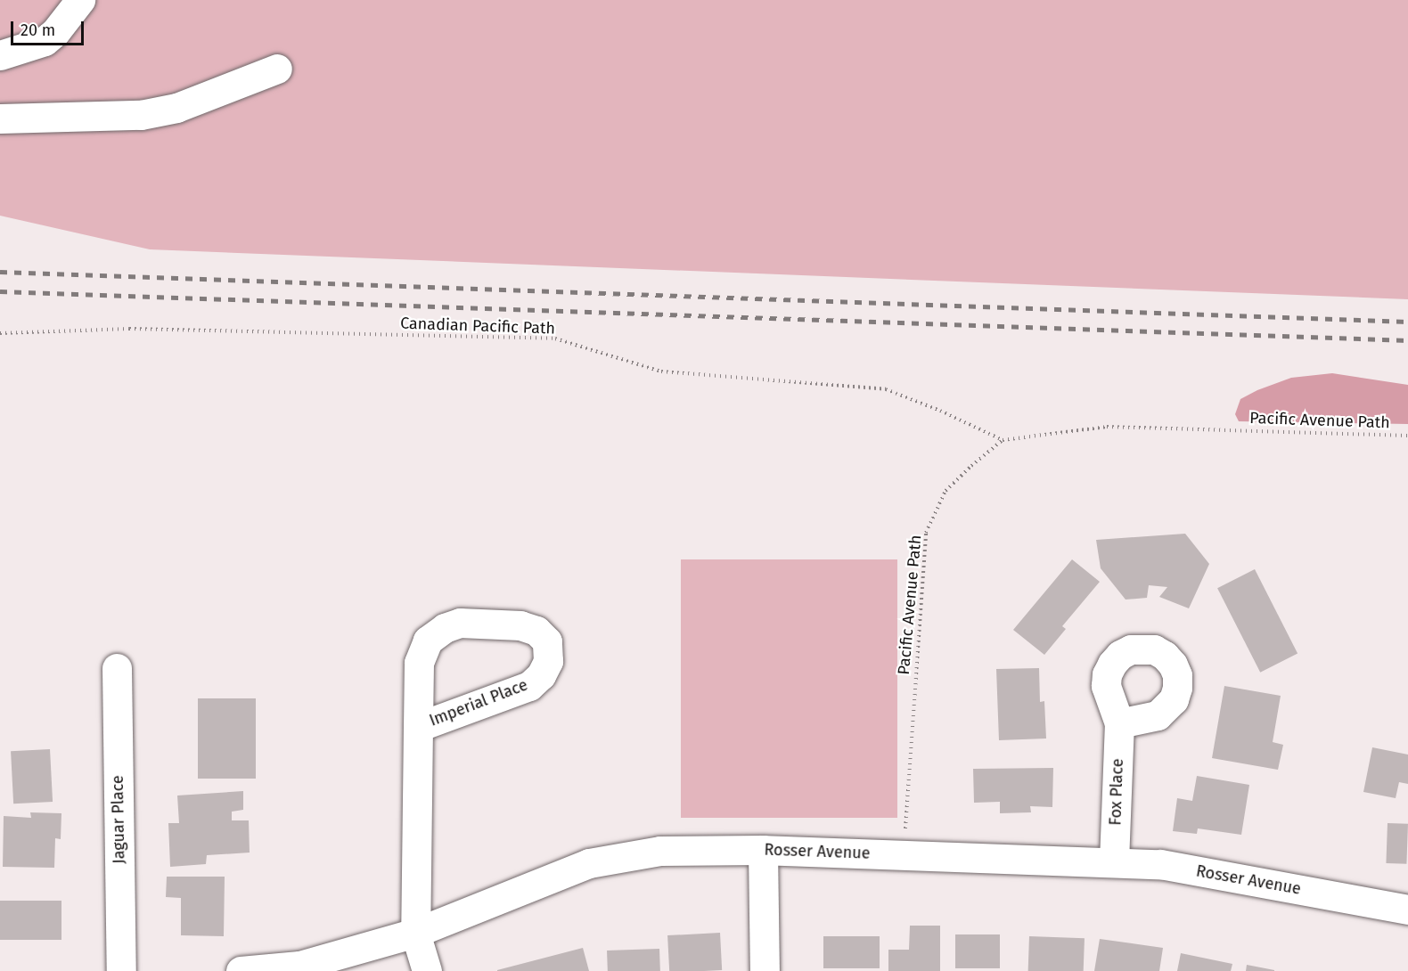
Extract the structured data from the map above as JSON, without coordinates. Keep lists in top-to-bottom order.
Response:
{
  "streets": {
    "street": [
      "Imperial Place",
      "Fox Place",
      "Jaguar Place",
      "Rosser Avenue"
    ],
    "path": ["Canadian Pacific Path", "Pacific Avenue Path"]
  },
  "crossings": [
    ["Canadian Pacific Path", "Pacific Avenue Path"],
    ["Pacific Avenue Path", "Rosser Avenue"],
    ["Imperial Place", "Rosser Avenue"],
    ["Fox Place", "Rosser Avenue"]
  ],
  "scale_bar": "20 m"
}
